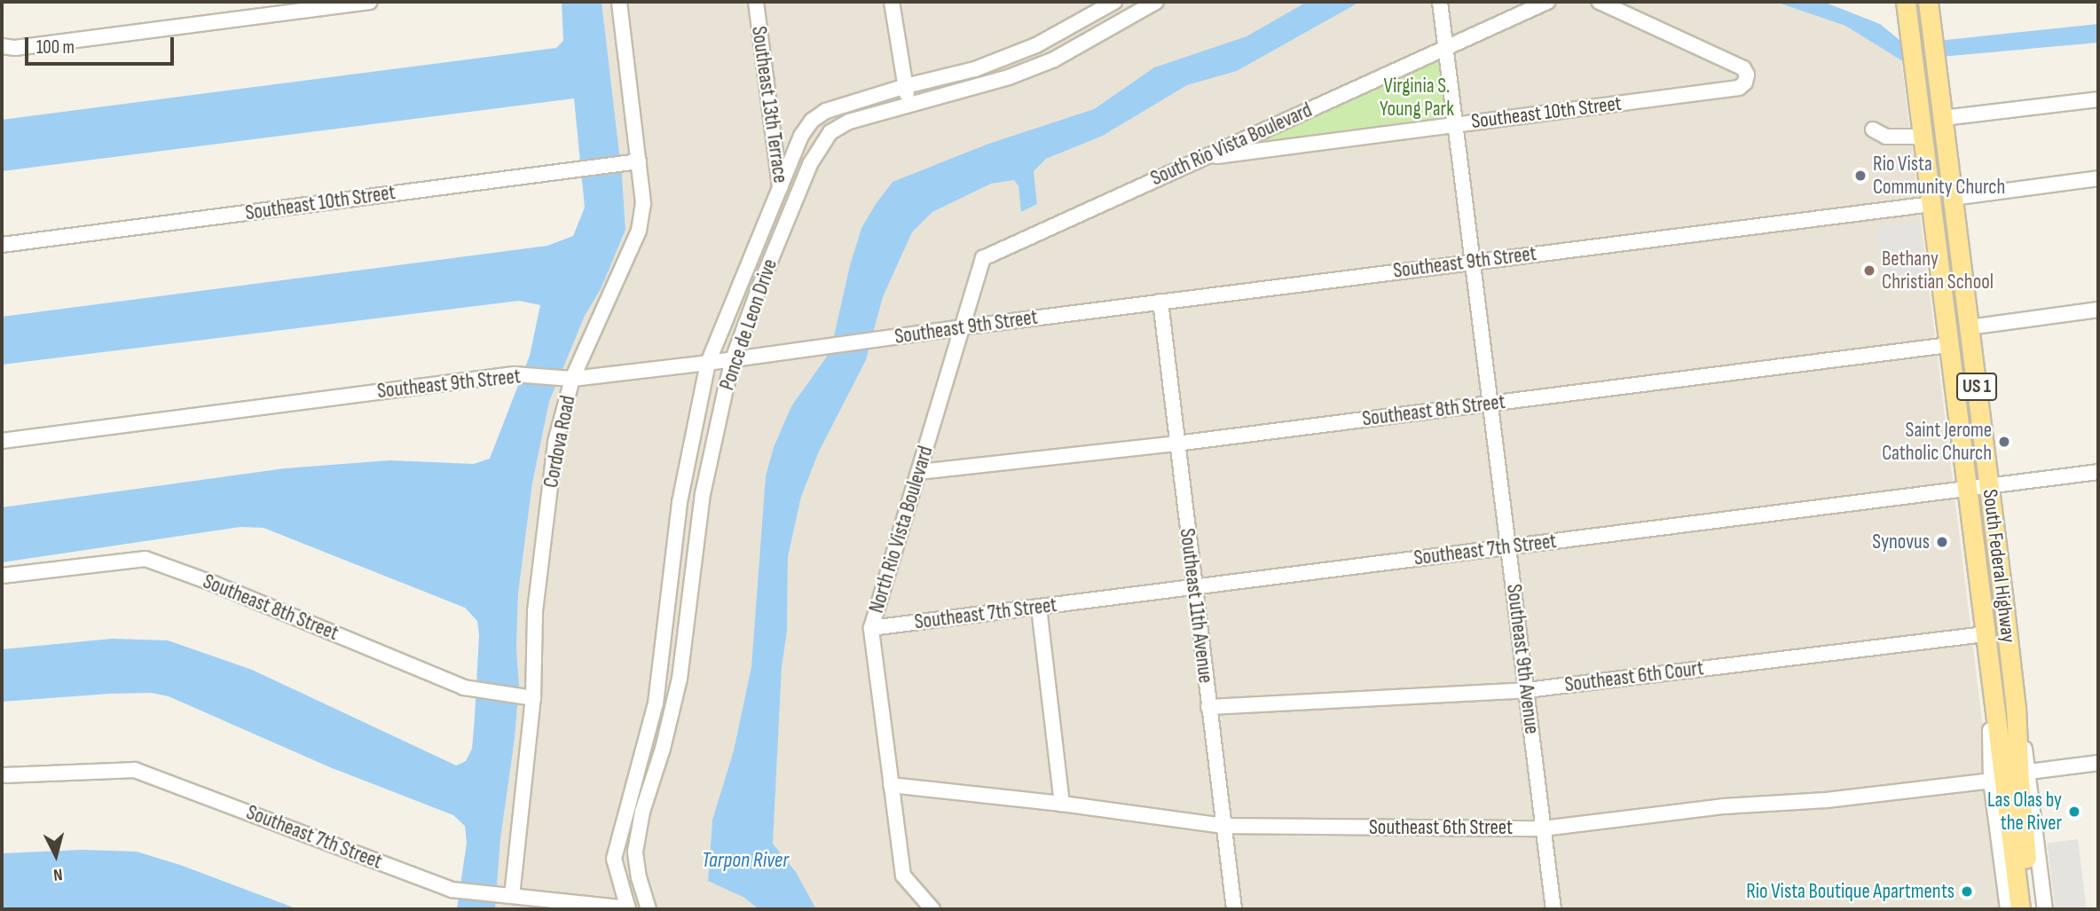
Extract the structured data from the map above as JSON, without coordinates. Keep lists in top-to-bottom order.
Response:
{
  "streets": {
    "main road": ["US 1", "South Federal Highway"],
    "street": [
      "Southeast 13th Terrace",
      "Southeast 10th Street",
      "South Rio Vista Boulevard",
      "Southeast 9th Street",
      "Ponce de Leon Drive",
      "Southeast 8th Street",
      "Cordova Road",
      "North Rio Vista Boulevard",
      "Southeast 7th Street",
      "Southeast 11th Avenue",
      "Southeast 9th Avenue",
      "Southeast 6th Court",
      "Southeast 6th Street"
    ]
  },
  "crossings": [
    ["Southeast 13th Terrace", "Ponce de Leon Drive"],
    ["Southeast 10th Street", "South Rio Vista Boulevard"],
    ["Southeast 10th Street", "Cordova Road"],
    ["Southeast 10th Street", "Southeast 9th Avenue"],
    ["South Rio Vista Boulevard", "Southeast 9th Street"],
    ["South Rio Vista Boulevard", "North Rio Vista Boulevard"],
    ["South Rio Vista Boulevard", "Southeast 9th Avenue"],
    ["Southeast 9th Street", "Ponce de Leon Drive"],
    ["Southeast 9th Street", "Cordova Road"],
    ["Southeast 9th Street", "North Rio Vista Boulevard"],
    ["Southeast 9th Street", "South Federal Highway"],
    ["Southeast 9th Street", "Southeast 11th Avenue"],
    ["Southeast 9th Street", "Southeast 9th Avenue"],
    ["Ponce de Leon Drive", "Southeast 7th Street"],
    ["US 1", "South Federal Highway"],
    ["Southeast 8th Street", "Cordova Road"],
    ["Southeast 8th Street", "North Rio Vista Boulevard"],
    ["Southeast 8th Street", "South Federal Highway"],
    ["Southeast 8th Street", "Southeast 11th Avenue"],
    ["Southeast 8th Street", "Southeast 9th Avenue"],
    ["Cordova Road", "Southeast 7th Street"],
    ["North Rio Vista Boulevard", "Southeast 7th Street"],
    ["North Rio Vista Boulevard", "Southeast 6th Street"],
    ["Southeast 7th Street", "South Federal Highway"],
    ["Southeast 7th Street", "Southeast 11th Avenue"],
    ["Southeast 7th Street", "Southeast 9th Avenue"],
    ["South Federal Highway", "Southeast 6th Court"],
    ["Southeast 11th Avenue", "Southeast 6th Court"],
    ["Southeast 11th Avenue", "Southeast 6th Street"],
    ["Southeast 9th Avenue", "Southeast 6th Court"],
    ["Southeast 9th Avenue", "Southeast 6th Street"]
  ],
  "water": ["Tarpon River"],
  "parks": ["Virginia S. Young Park"],
  "places": [
    "Rio Vista Community Church",
    "Bethany Christian School",
    "Saint Jerome Catholic Church",
    "Synovus",
    "Las Olas by the River",
    "Rio Vista Boutique Apartments"
  ],
  "scale_bar": "100 m",
  "north": "bottom"
}
